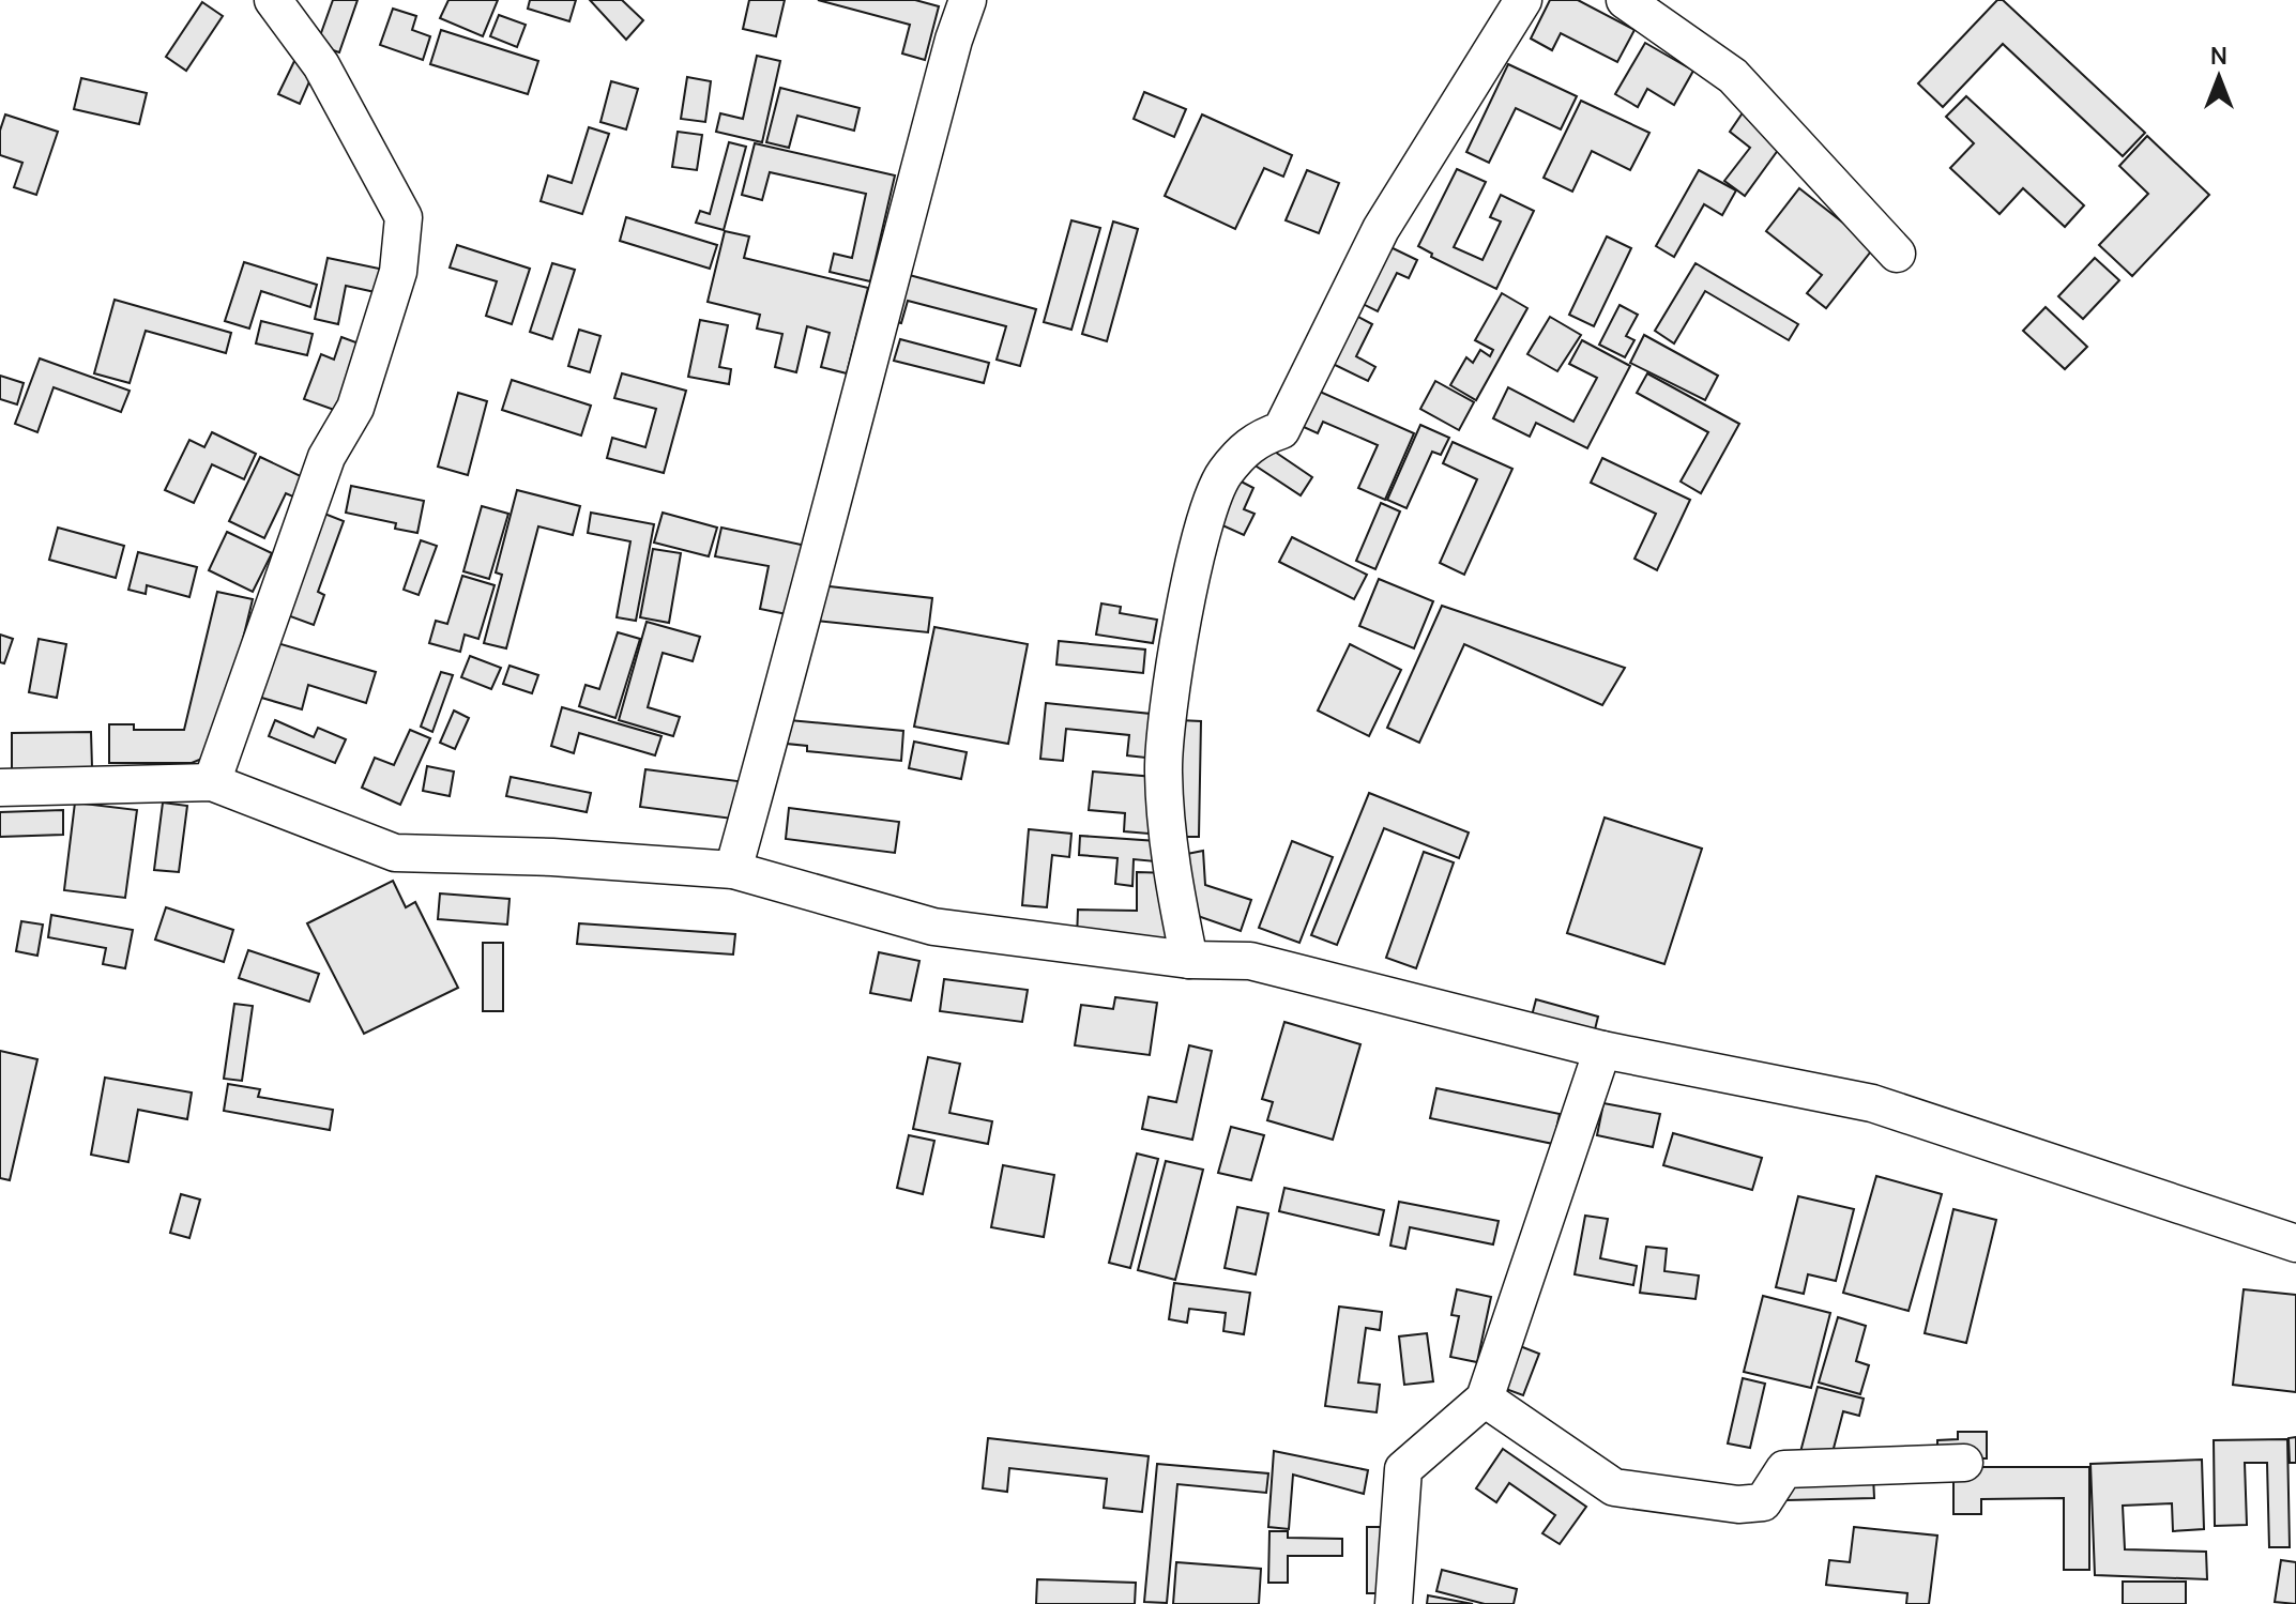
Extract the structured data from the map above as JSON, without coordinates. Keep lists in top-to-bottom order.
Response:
{
  "north": "top"
}
